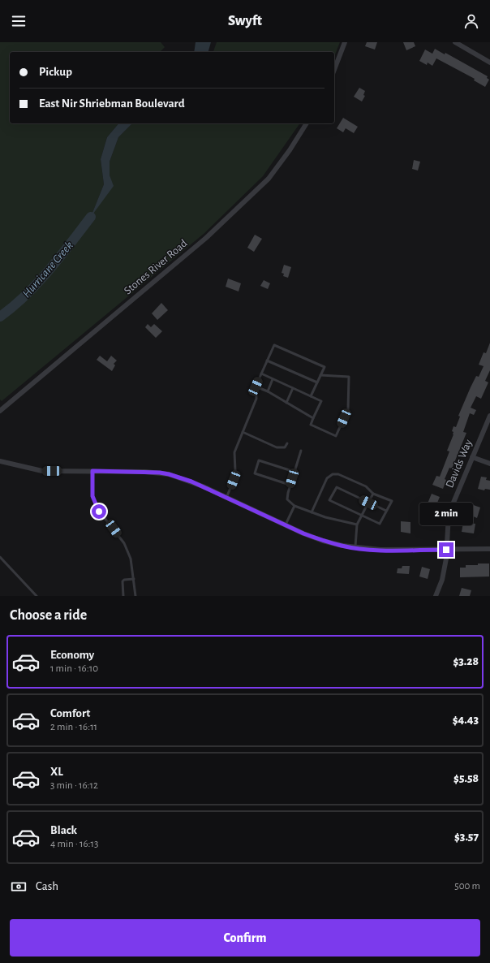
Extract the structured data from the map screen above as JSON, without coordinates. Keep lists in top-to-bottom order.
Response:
{
  "streets": {
    "street": ["Stones River Road", "Davids Way"]
  },
  "water": ["Hurricane Creek"],
  "page": {
    "header": "Swyft",
    "banner": ["Pickup", "East Nir Shriebman Boulevard"],
    "bubble": "2 min",
    "heading": "Choose a ride",
    "list": [
      {
        "name": "Economy",
        "note": "1 min · 16:10",
        "value": "$3.28"
      },
      {
        "name": "Comfort",
        "note": "2 min · 16:11",
        "value": "$4.43"
      },
      {
        "name": "XL",
        "note": "3 min · 16:12",
        "value": "$5.58"
      },
      {
        "name": "Black",
        "note": "4 min · 16:13",
        "value": "$3.57"
      }
    ],
    "pay": ["Cash", "500 m"],
    "buttons": "Confirm"
  }
}
